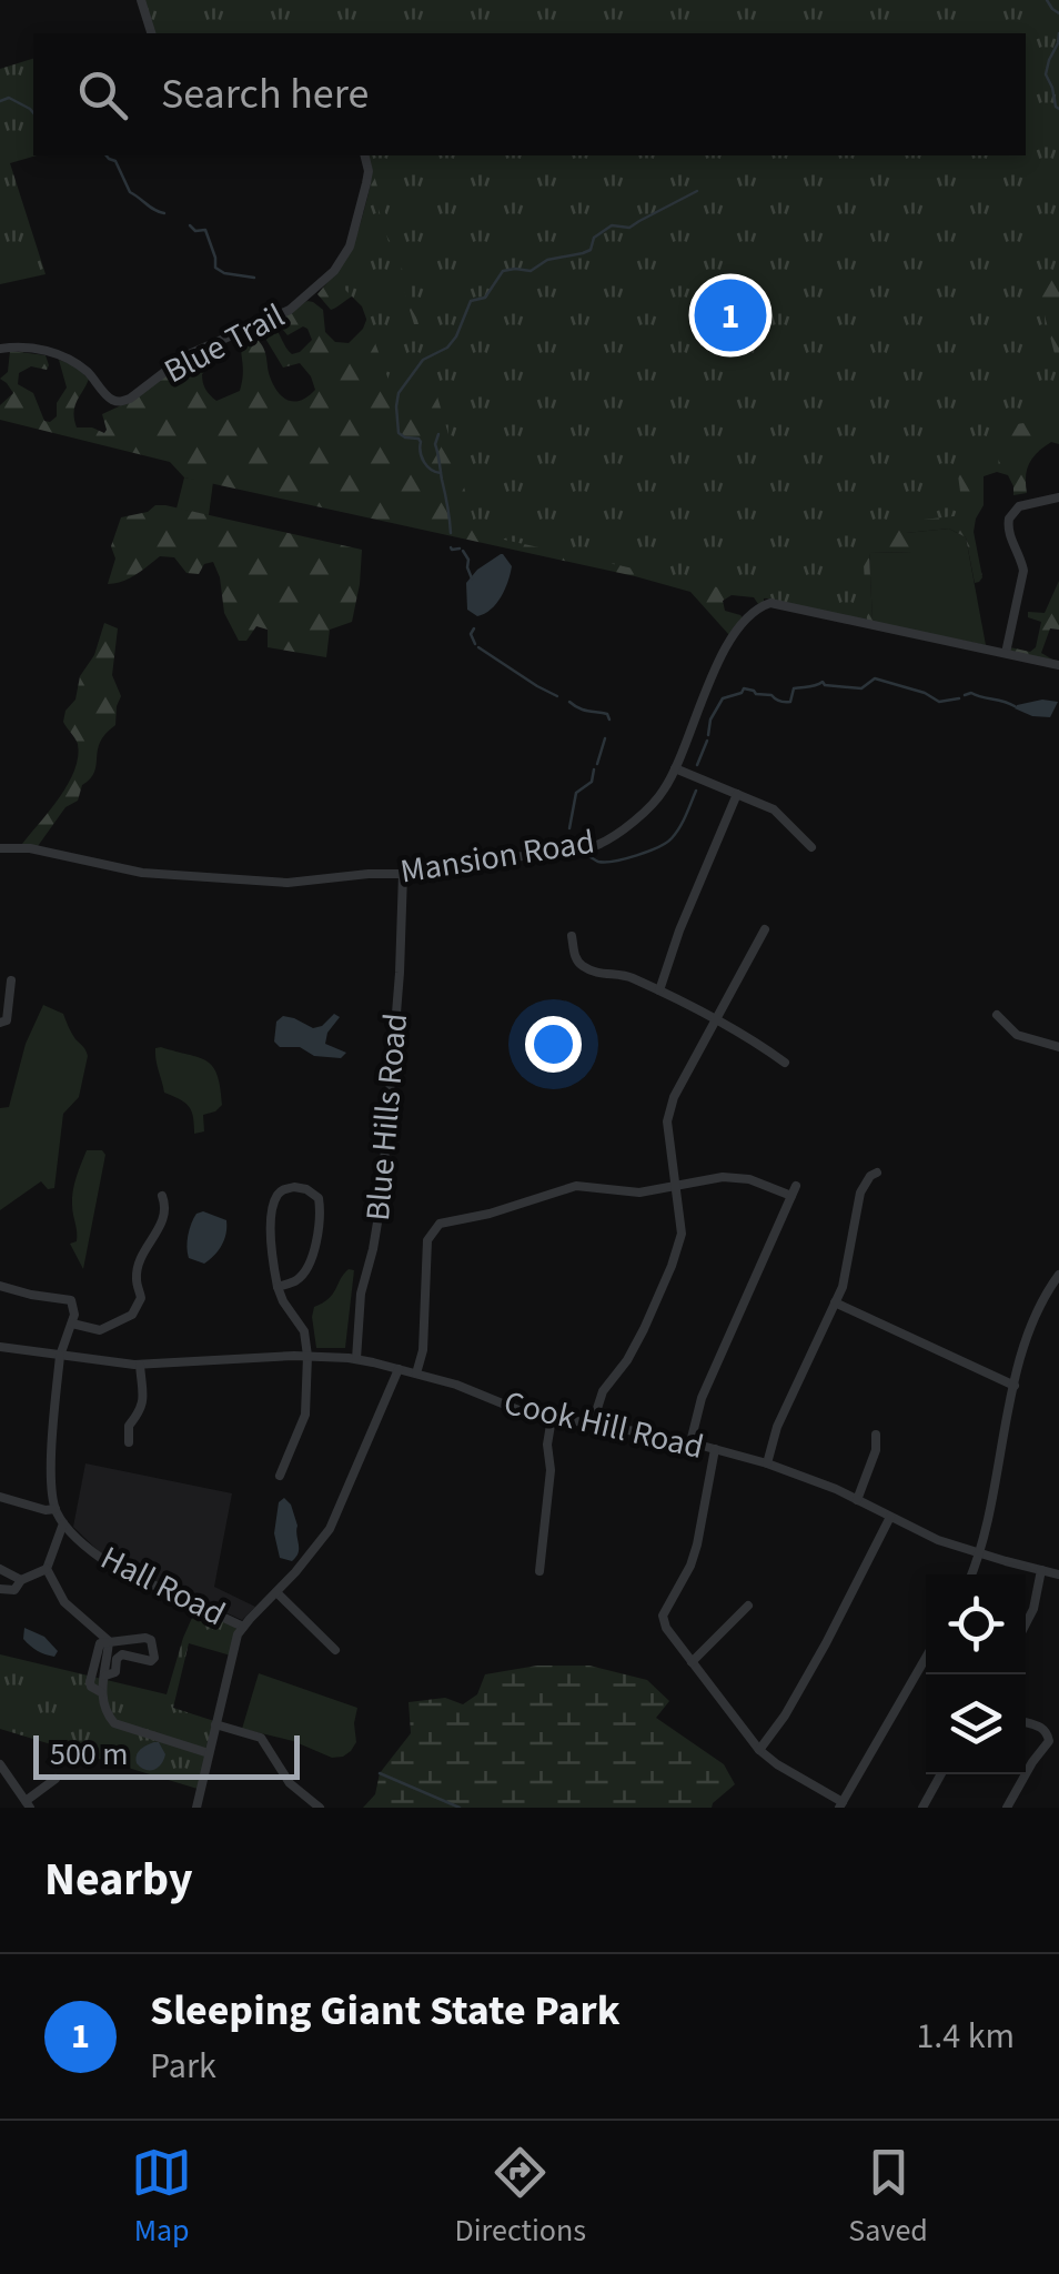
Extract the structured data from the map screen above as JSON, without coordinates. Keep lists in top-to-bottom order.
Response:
{
  "streets": {
    "street": [
      "Blue Trail",
      "Mansion Road",
      "Blue Hills Road",
      "Cook Hill Road",
      "Hall Road"
    ]
  },
  "crossings": [
    ["Mansion Road", "Blue Hills Road"],
    ["Blue Hills Road", "Cook Hill Road"],
    ["Cook Hill Road", "Hall Road"]
  ],
  "scale_bar": "500 m",
  "page": {
    "search": "Search here",
    "pins": "1",
    "scale": "500 m",
    "heading": "Nearby",
    "list": [
      {
        "mark": "1",
        "name": "Sleeping Giant State Park",
        "note": "Park",
        "value": "1.4 km"
      }
    ],
    "nav": ["Map", "Directions", "Saved"]
  }
}
